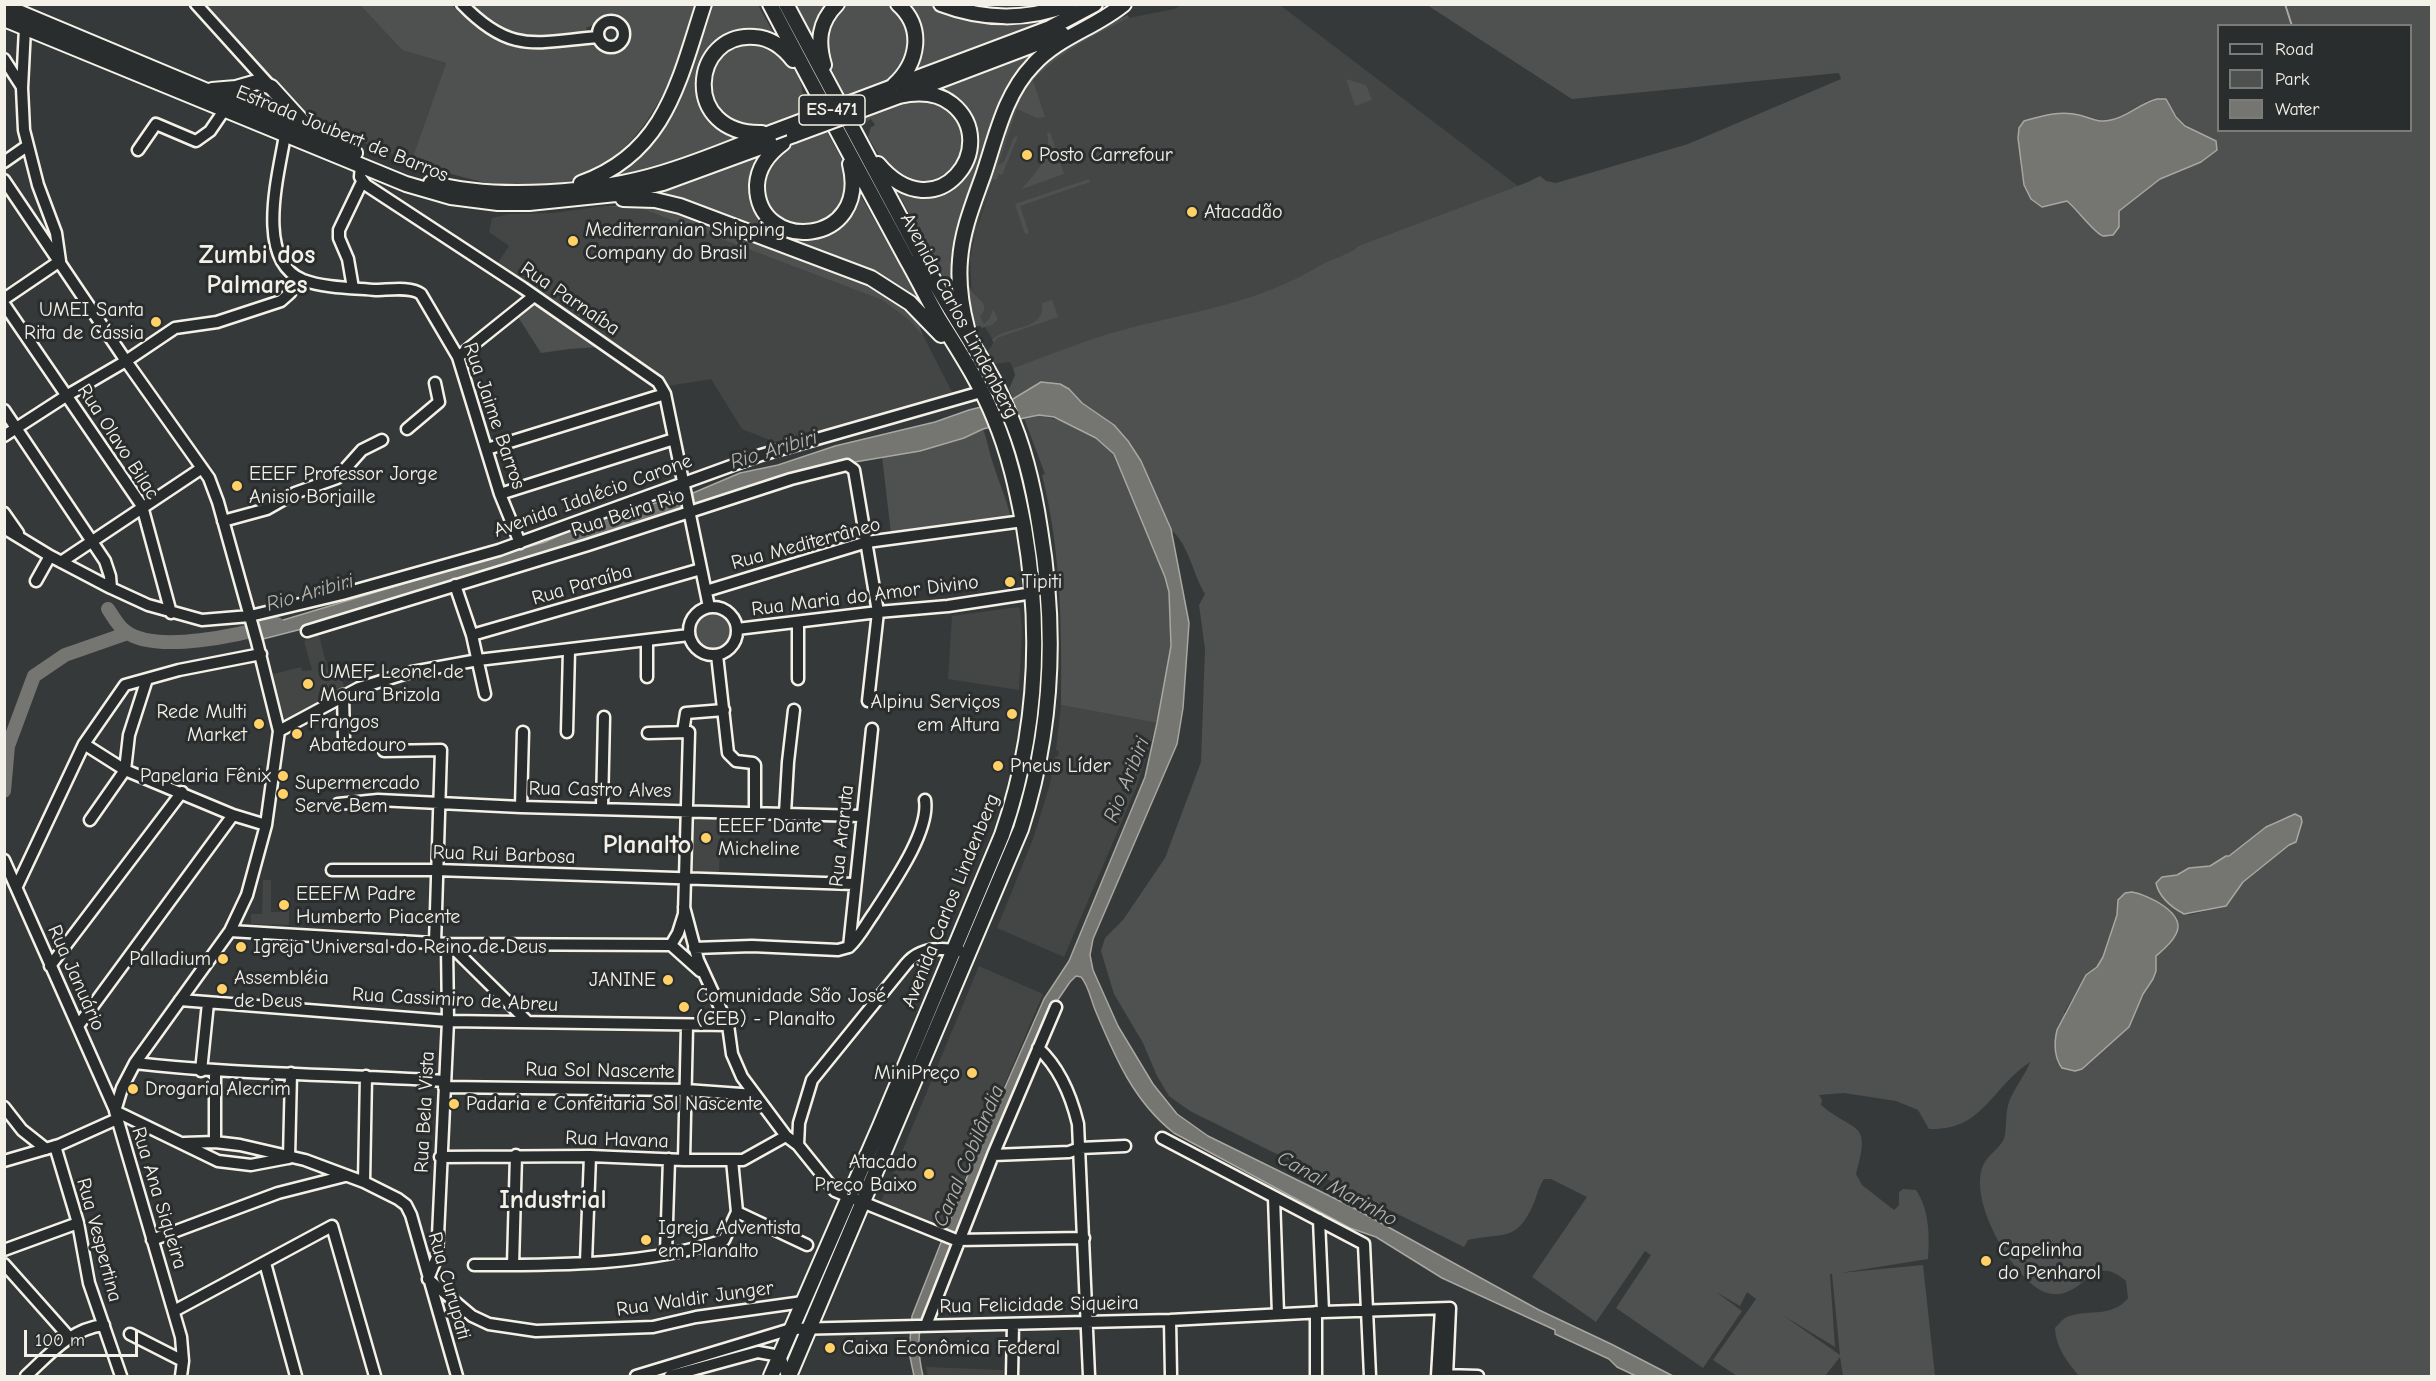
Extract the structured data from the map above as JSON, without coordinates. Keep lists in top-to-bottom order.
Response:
{
  "streets": {
    "main road": ["ES-471", "Estrada Joubert de Barros", "Avenida Carlos Lindenberg"],
    "street": [
      "Rua Parnaíba",
      "Rua Jaime Barros",
      "Rua Olavo Bilac",
      "Avenida Idalécio Carone",
      "Rua Beira Rio",
      "Rua Mediterrâneo",
      "Rua Paraíba",
      "Rua Maria do Amor Divino",
      "Rua Castro Alves",
      "Rua Araruta",
      "Rua Rui Barbosa",
      "Rua Januário",
      "Rua Cassimiro de Abreu",
      "Rua Sol Nascente",
      "Rua Bela Vista",
      "Rua Havana",
      "Rua Ana Siqueira",
      "Rua Vespertina",
      "Rua Curupati",
      "Rua Waldir Junger",
      "Rua Felicidade Siqueira"
    ]
  },
  "crossings": [
    ["Avenida Carlos Lindenberg", "Avenida Idalécio Carone"],
    ["Avenida Carlos Lindenberg", "Rua Mediterrâneo"],
    ["Avenida Carlos Lindenberg", "Rua Maria do Amor Divino"],
    ["Avenida Carlos Lindenberg", "Rua Waldir Junger"],
    ["Avenida Carlos Lindenberg", "Rua Felicidade Siqueira"],
    ["Rua Jaime Barros", "Avenida Idalécio Carone"],
    ["Rua Olavo Bilac", "Avenida Idalécio Carone"],
    ["Avenida Idalécio Carone", "Rua Ana Siqueira"],
    ["Rua Beira Rio", "Rua Mediterrâneo"],
    ["Rua Castro Alves", "Rua Araruta"],
    ["Rua Castro Alves", "Rua Bela Vista"],
    ["Rua Araruta", "Rua Rui Barbosa"],
    ["Rua Rui Barbosa", "Rua Bela Vista"],
    ["Rua Januário", "Rua Ana Siqueira"],
    ["Rua Cassimiro de Abreu", "Rua Bela Vista"],
    ["Rua Cassimiro de Abreu", "Rua Ana Siqueira"],
    ["Rua Sol Nascente", "Rua Bela Vista"],
    ["Rua Sol Nascente", "Rua Ana Siqueira"],
    ["Rua Bela Vista", "Rua Havana"],
    ["Rua Bela Vista", "Rua Curupati"],
    ["Rua Bela Vista", "Rua Waldir Junger"],
    ["Rua Curupati", "Rua Waldir Junger"]
  ],
  "districts": ["Zumbi dos Palmares", "Planalto", "Industrial"],
  "water": ["Rio Aribiri", "Canal Cobilândia", "Canal Marinho"],
  "places": [
    "Posto Carrefour",
    "Atacadão",
    "Mediterranian Shipping Company do Brasil",
    "UMEI Santa Rita de Cássia",
    "EEEF Professor Jorge Anisio Borjaille",
    "Tipiti",
    "UMEF Leonel de Moura Brizola",
    "Alpinu Serviços em Altura",
    "Rede Multi Market",
    "Frangos Abatedouro",
    "Pneus Líder",
    "Papelaria Fênix",
    "Supermercado Serve Bem",
    "EEEF Dante Micheline",
    "EEEFM Padre Humberto Piacente",
    "Igreja Universal do Reino de Deus",
    "Palladium",
    "JANINE",
    "Assembléia de Deus",
    "Comunidade São José (CEB) - Planalto",
    "MiniPreço",
    "Drogaria Alecrim",
    "Padaria e Confeitaria Sol Nascente",
    "Atacado Preço Baixo",
    "Igreja Adventista em Planalto",
    "Capelinha do Penharol",
    "Caixa Econômica Federal"
  ],
  "legend": ["Road", "Park", "Water"],
  "scale_bar": "100 m"
}
